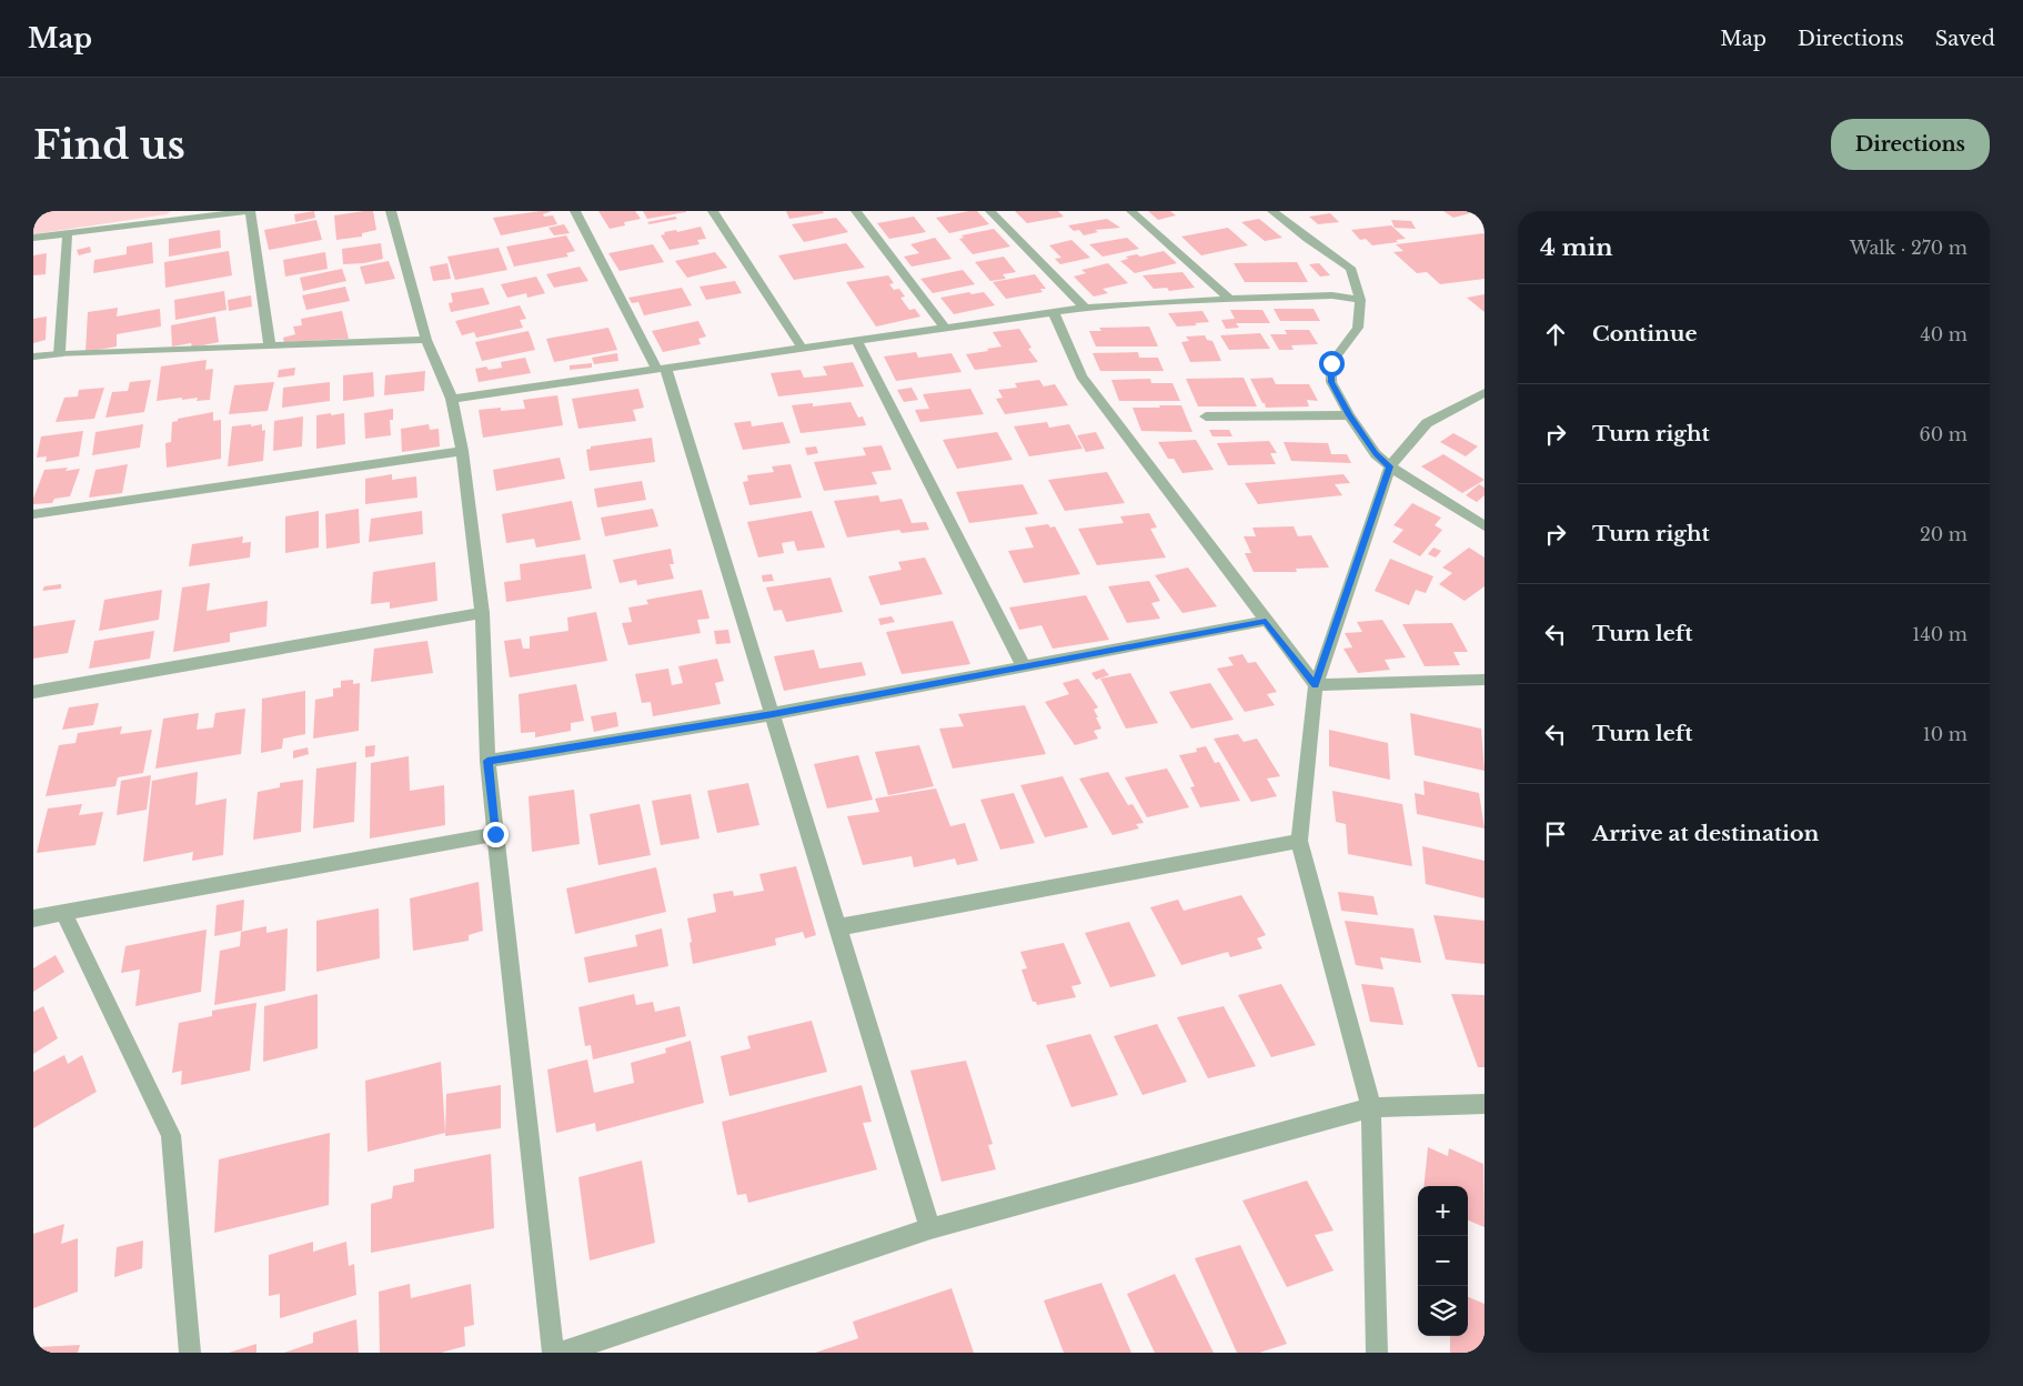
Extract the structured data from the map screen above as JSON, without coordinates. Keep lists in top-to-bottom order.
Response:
{
  "page": {
    "header": "Map",
    "nav": ["Map", "Directions", "Saved"],
    "buttons": "Directions",
    "title": "Find us",
    "heading": ["4 min", "Walk · 270 m"],
    "list": [
      ["Continue", "40 m"],
      ["Turn right", "60 m"],
      ["Turn right", "20 m"],
      ["Turn left", "140 m"],
      ["Turn left", "10 m"],
      "Arrive at destination"
    ],
    "map_buttons": ["+", "−"]
  }
}
